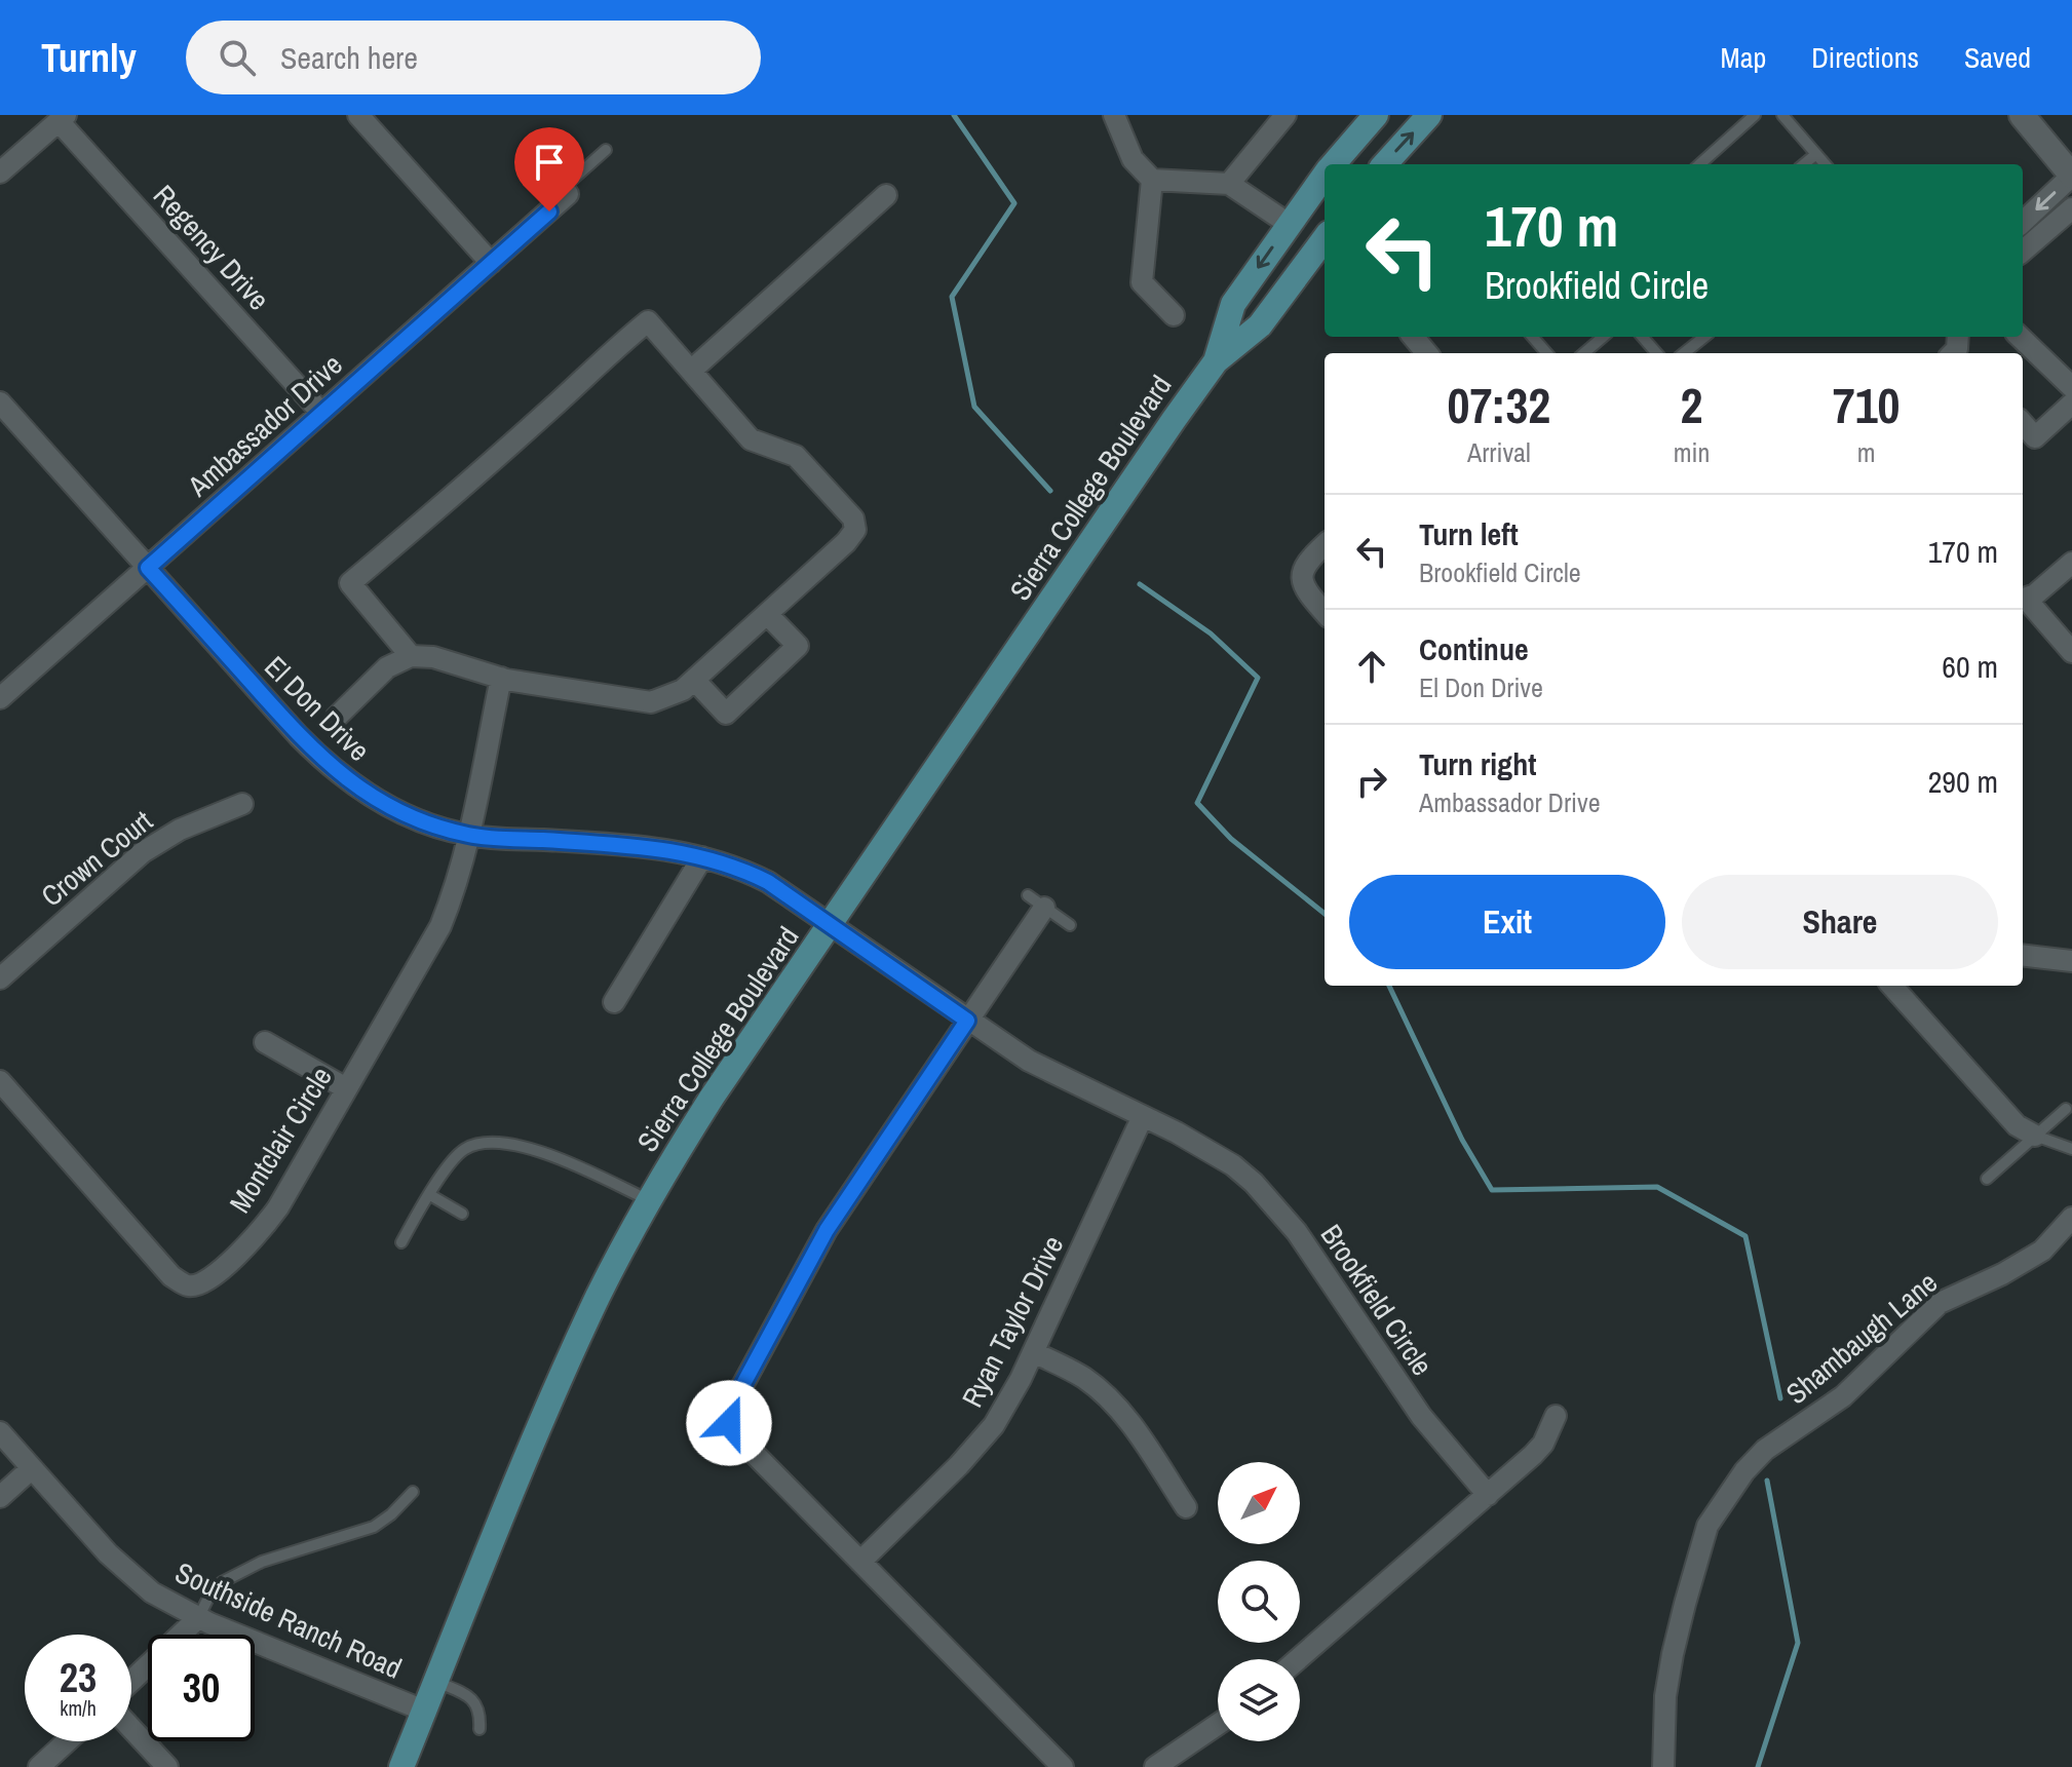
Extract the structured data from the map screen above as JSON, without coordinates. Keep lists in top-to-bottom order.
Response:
{
  "streets": {
    "main road": ["Sierra College Boulevard"],
    "street": [
      "Regency Drive",
      "Ambassador Drive",
      "El Don Drive",
      "Crown Court",
      "Montclair Circle",
      "Brookfield Circle",
      "Ryan Taylor Drive",
      "Shambaugh Lane",
      "Southside Ranch Road"
    ]
  },
  "crossings": [
    ["Regency Drive", "Ambassador Drive"],
    ["Ambassador Drive", "El Don Drive"],
    ["Sierra College Boulevard", "El Don Drive"],
    ["Sierra College Boulevard", "Brookfield Circle"],
    ["Sierra College Boulevard", "Southside Ranch Road"],
    ["El Don Drive", "Montclair Circle"],
    ["El Don Drive", "Brookfield Circle"],
    ["Brookfield Circle", "Ryan Taylor Drive"]
  ],
  "north": "top right",
  "page": {
    "header": "Turnly",
    "search": "Search here",
    "nav": ["Map", "Directions", "Saved"],
    "turn": ["170 m", "Brookfield Circle"],
    "eta": [
      "07:32",
      "Arrival",
      "2",
      "min",
      "710",
      "m"
    ],
    "list": [
      {
        "name": "Turn left",
        "note": "Brookfield Circle",
        "value": "170 m"
      },
      {
        "name": "Continue",
        "note": "El Don Drive",
        "value": "60 m"
      },
      {
        "name": "Turn right",
        "note": "Ambassador Drive",
        "value": "290 m"
      }
    ],
    "buttons": ["Exit", "Share"],
    "speed": "23 km/h",
    "limit": "30"
  }
}
